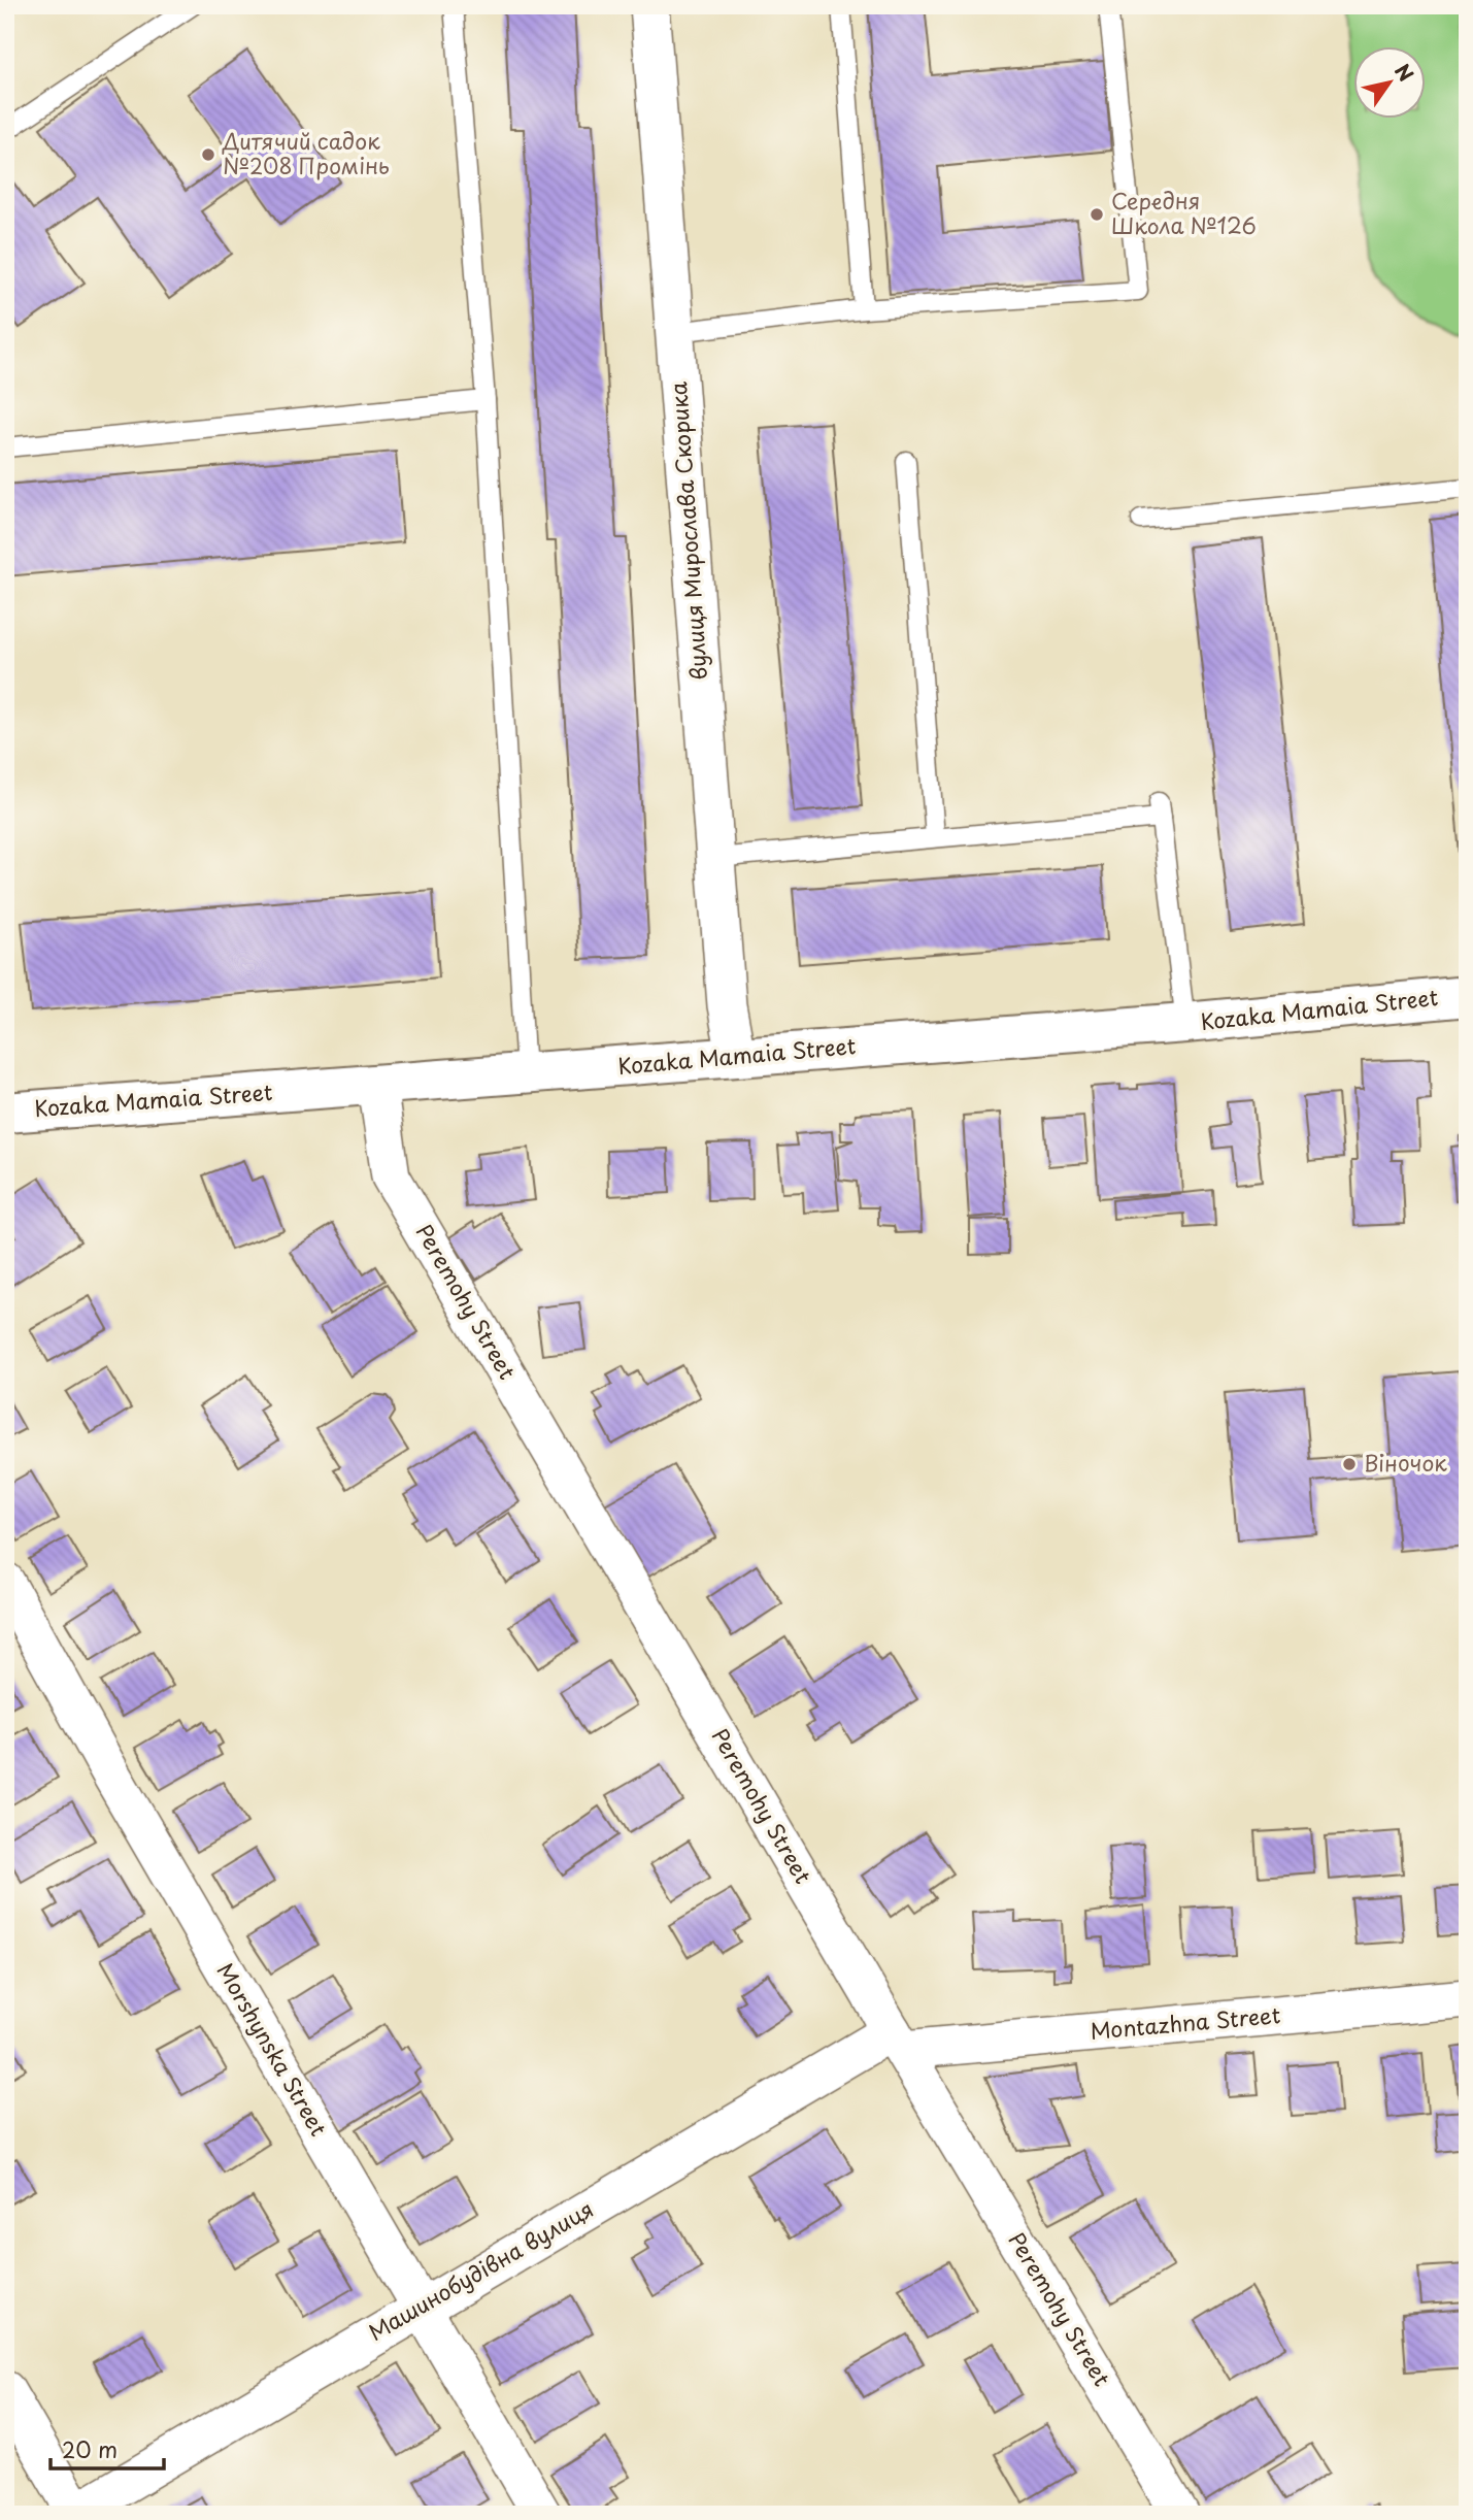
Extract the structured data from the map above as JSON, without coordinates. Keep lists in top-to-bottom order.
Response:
{
  "streets": {
    "street": [
      "вулиця Мирослава Скорика",
      "Kozaka Mamaia Street",
      "Peremohy Street",
      "Montazhna Street",
      "Morshynska Street",
      "Машинобудівна вулиця"
    ]
  },
  "crossings": [
    ["вулиця Мирослава Скорика", "Kozaka Mamaia Street"],
    ["Kozaka Mamaia Street", "Peremohy Street"],
    ["Peremohy Street", "Montazhna Street"],
    ["Peremohy Street", "Машинобудівна вулиця"],
    ["Montazhna Street", "Машинобудівна вулиця"],
    ["Morshynska Street", "Машинобудівна вулиця"]
  ],
  "places": ["Дитячий садок №208 Промінь", "Середня Школа №126", "Віночок"],
  "scale_bar": "20 m",
  "north": "top right"
}
